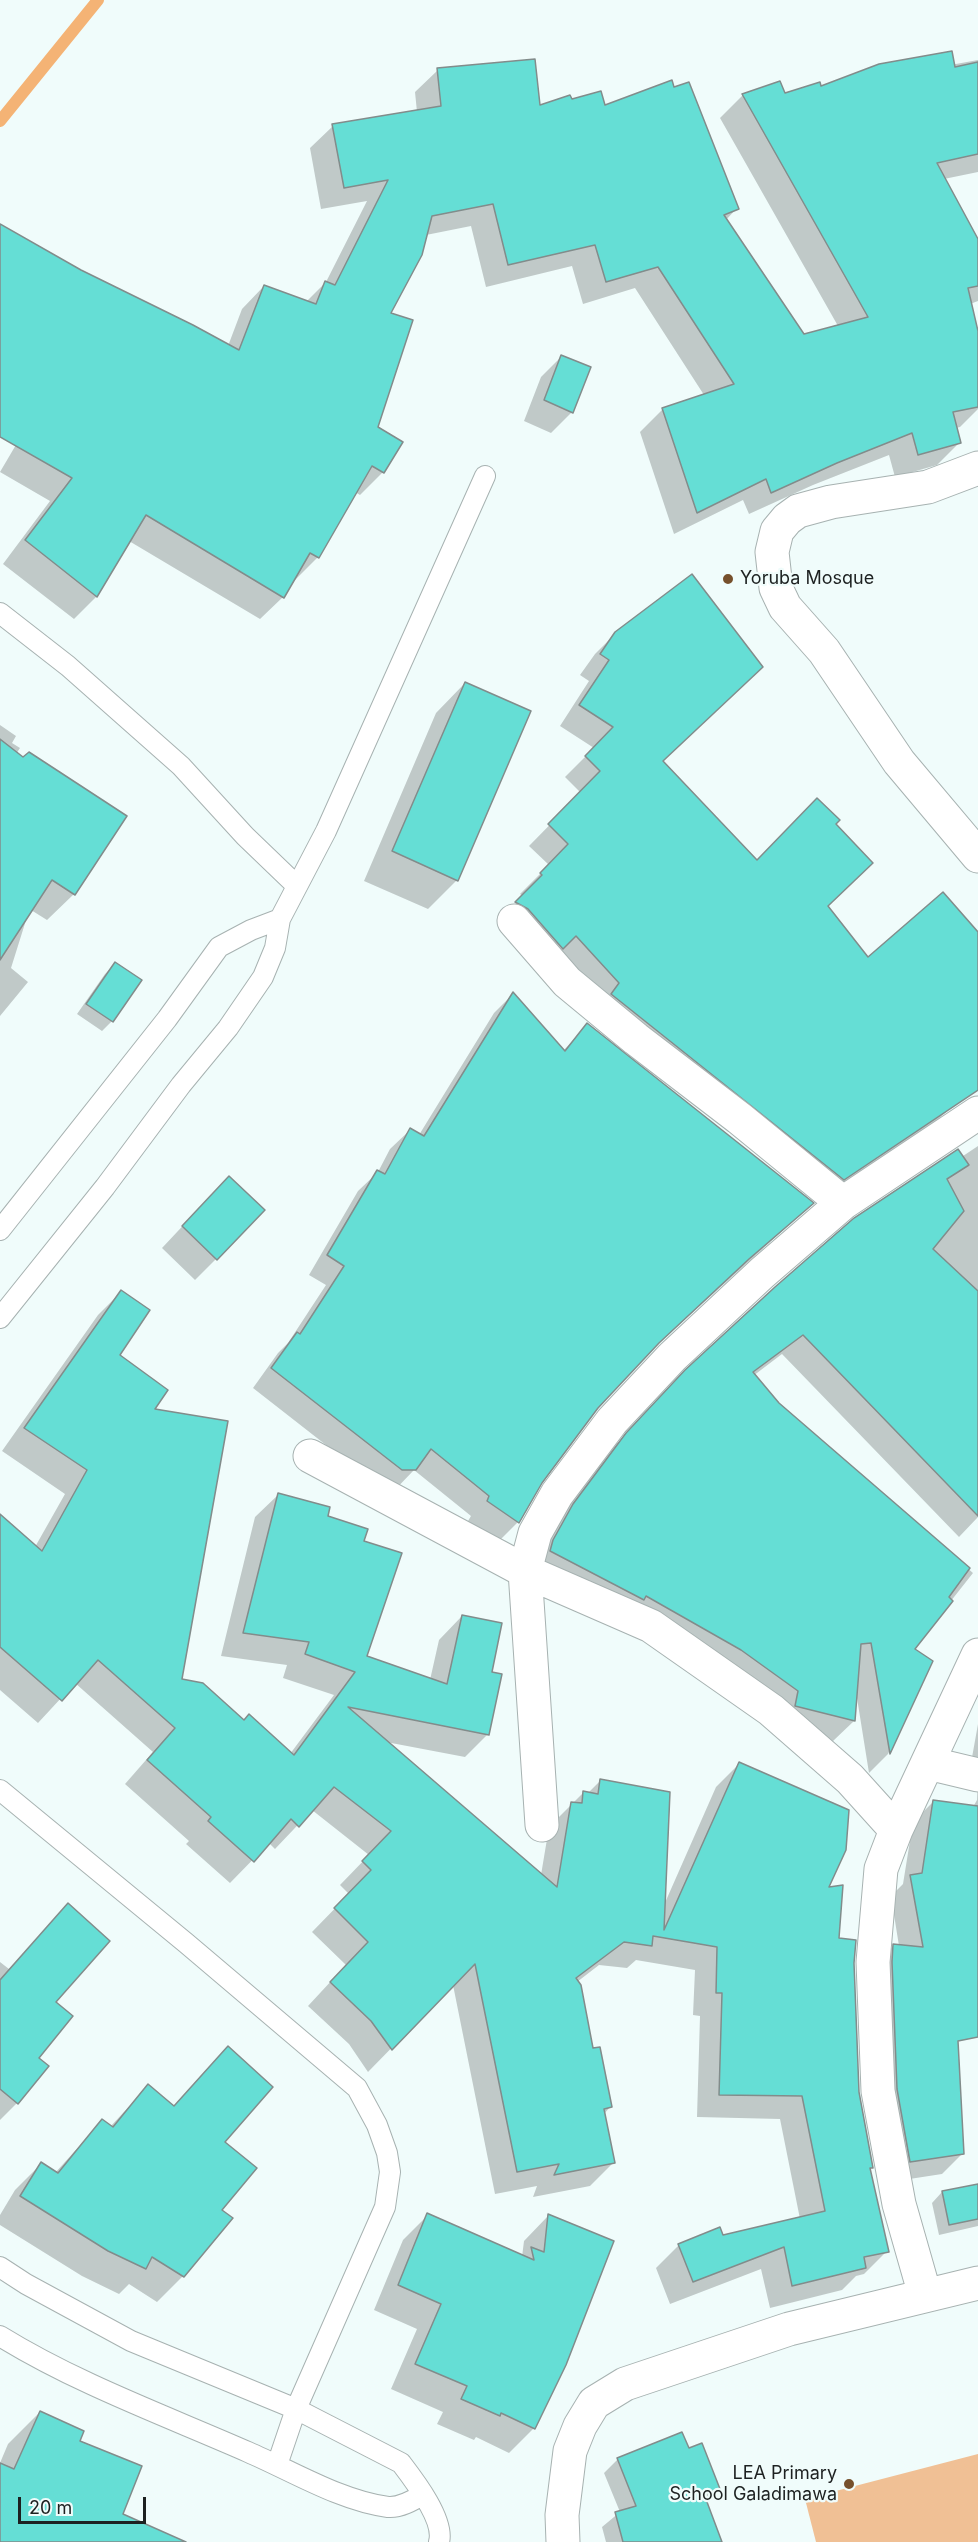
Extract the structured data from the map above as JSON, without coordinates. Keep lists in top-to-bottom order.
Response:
{
  "places": ["Yoruba Mosque", "LEA Primary School Galadimawa"],
  "scale_bar": "20 m"
}
